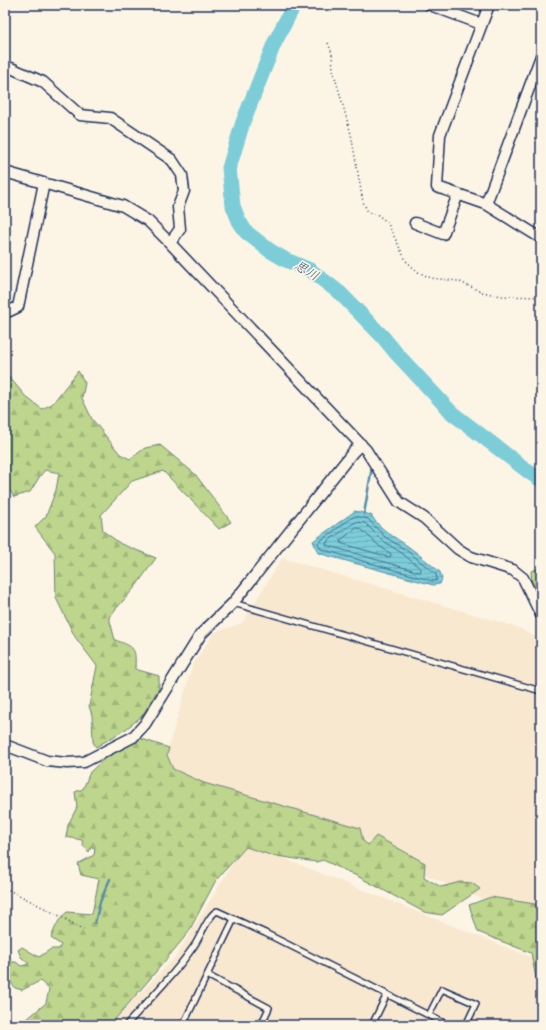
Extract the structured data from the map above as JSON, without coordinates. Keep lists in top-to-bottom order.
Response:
{
  "water": ["思川"]
}
